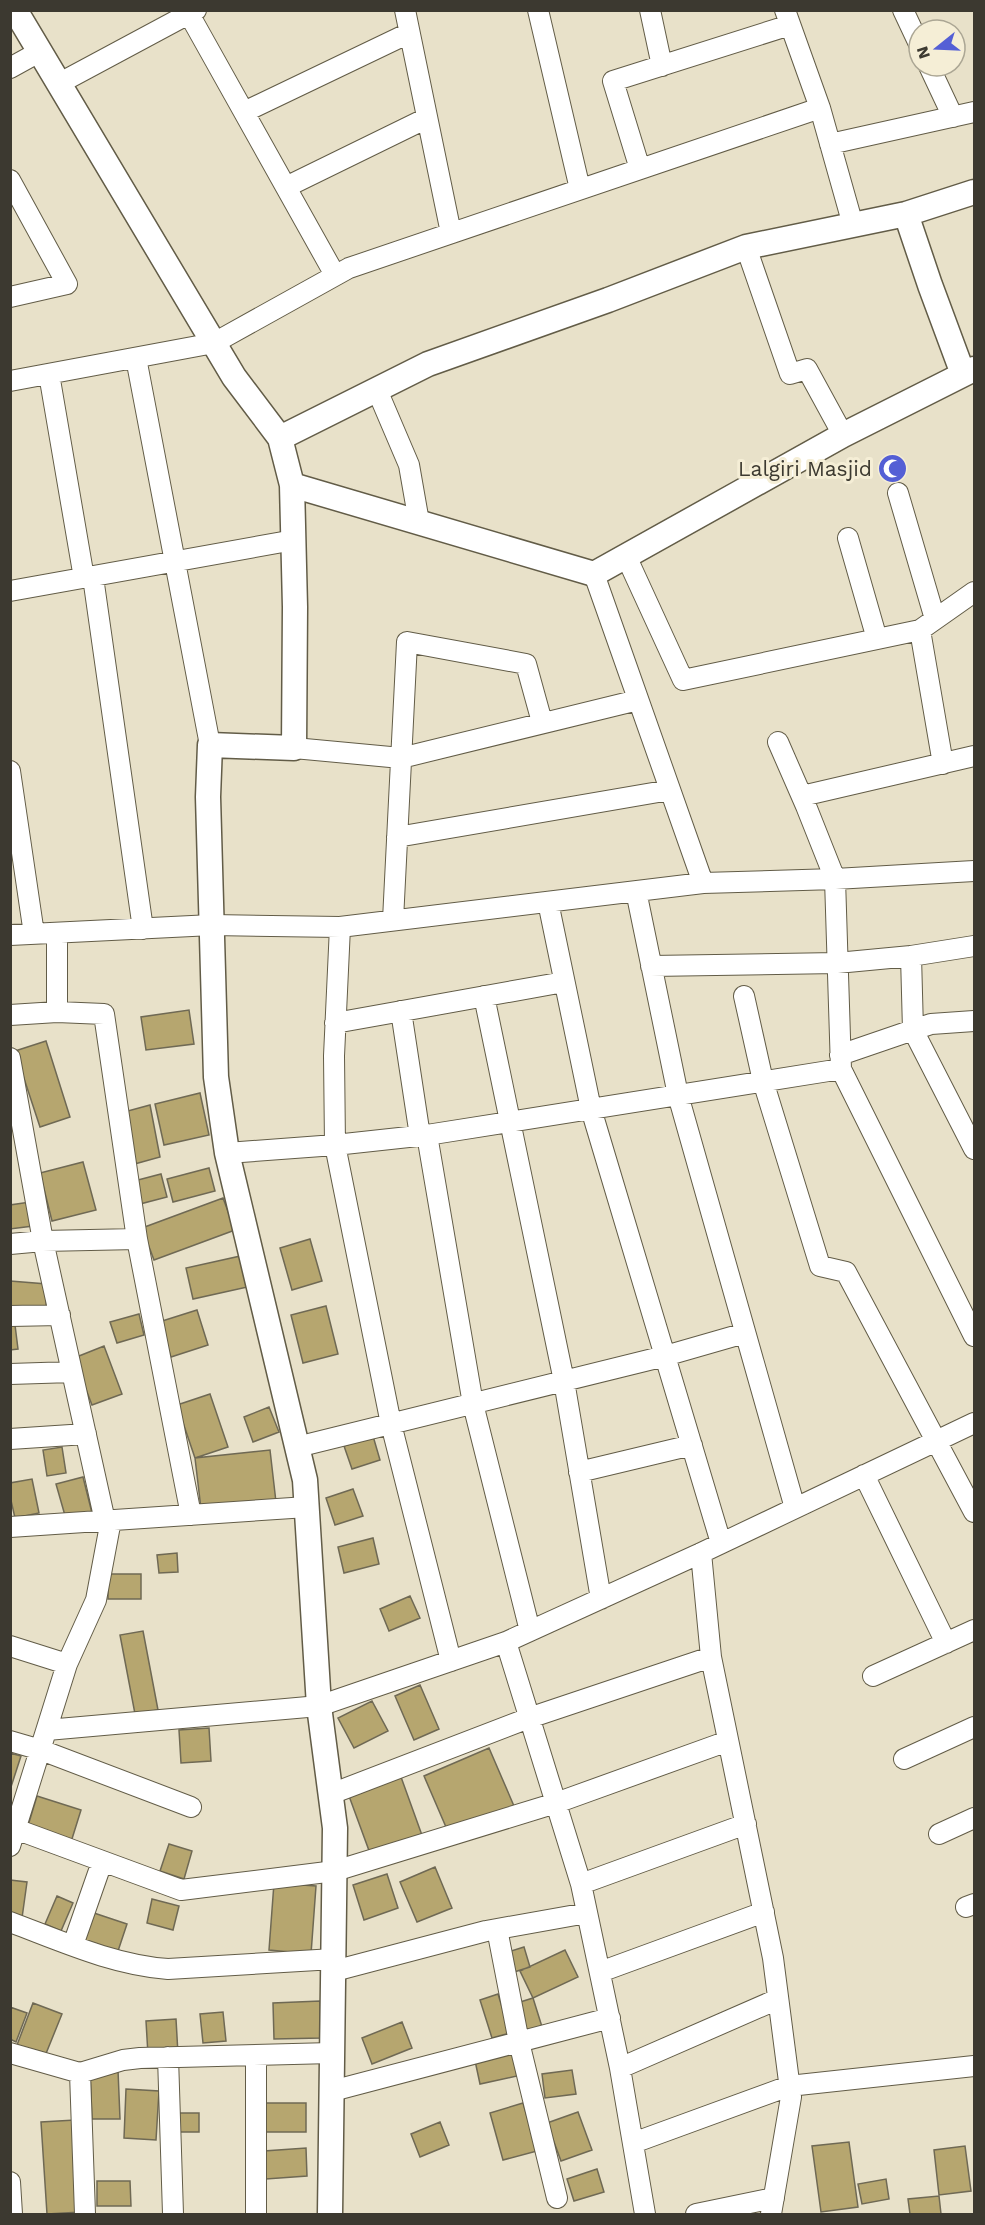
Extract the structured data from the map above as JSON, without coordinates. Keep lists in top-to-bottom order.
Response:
{
  "places": {
    "mosque": ["Lalgiri Masjid"]
  },
  "north": "left"
}
